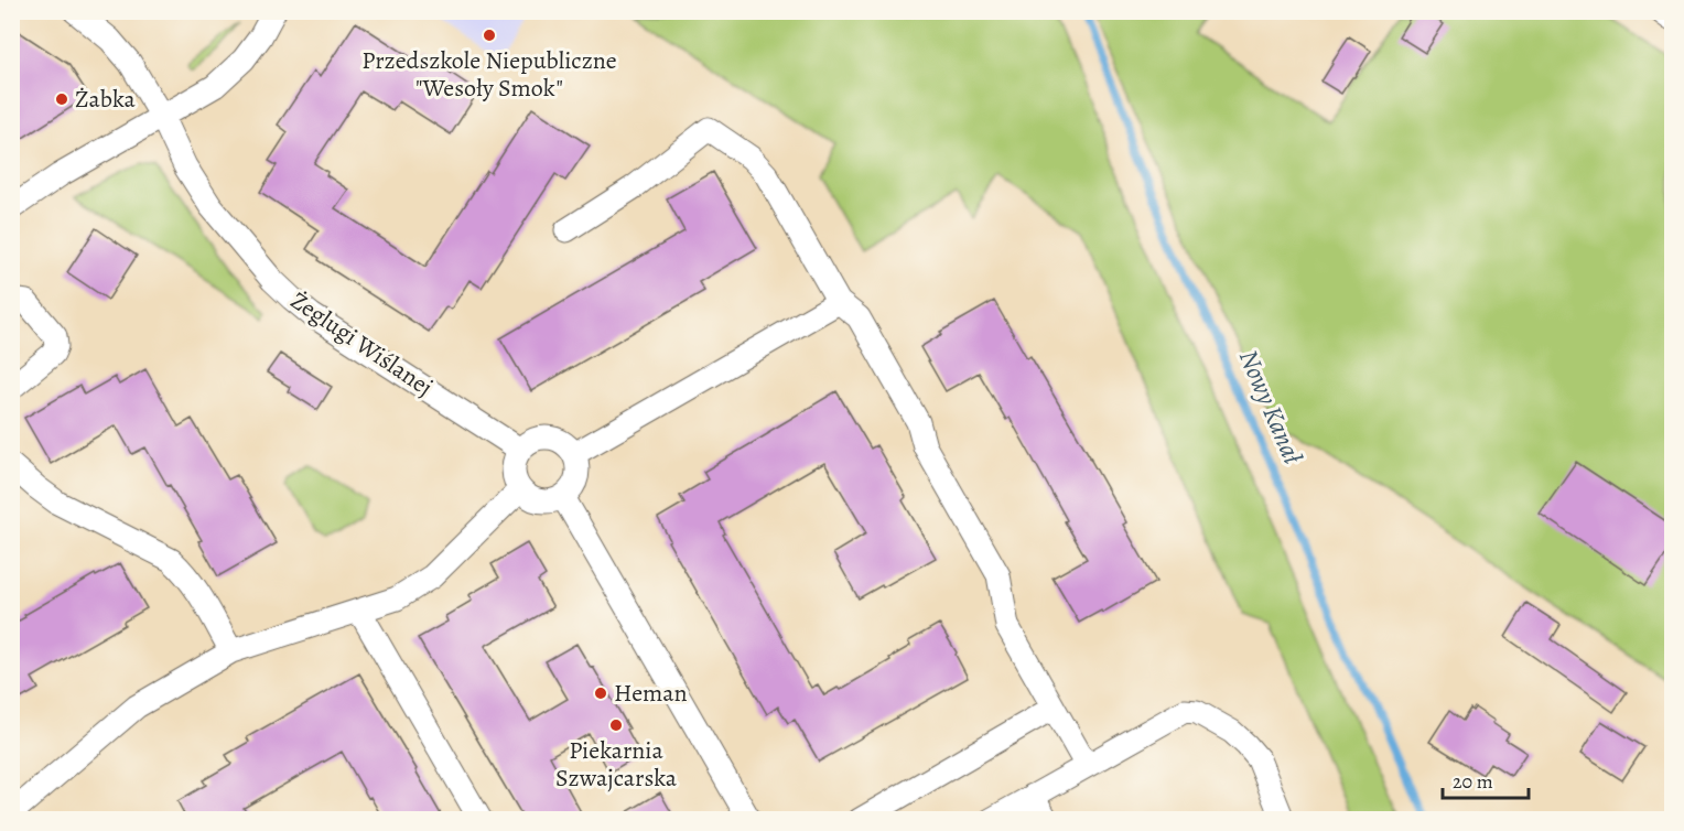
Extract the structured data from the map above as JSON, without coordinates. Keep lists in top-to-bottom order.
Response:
{
  "streets": {
    "street": ["Żeglugi Wiślanej"]
  },
  "water": ["Nowy Kanał"],
  "places": [
    "Przedszkole Niepubliczne \"Wesoły Smok\"",
    "Żabka",
    "Heman",
    "Piekarnia Szwajcarska"
  ],
  "scale_bar": "20 m"
}
